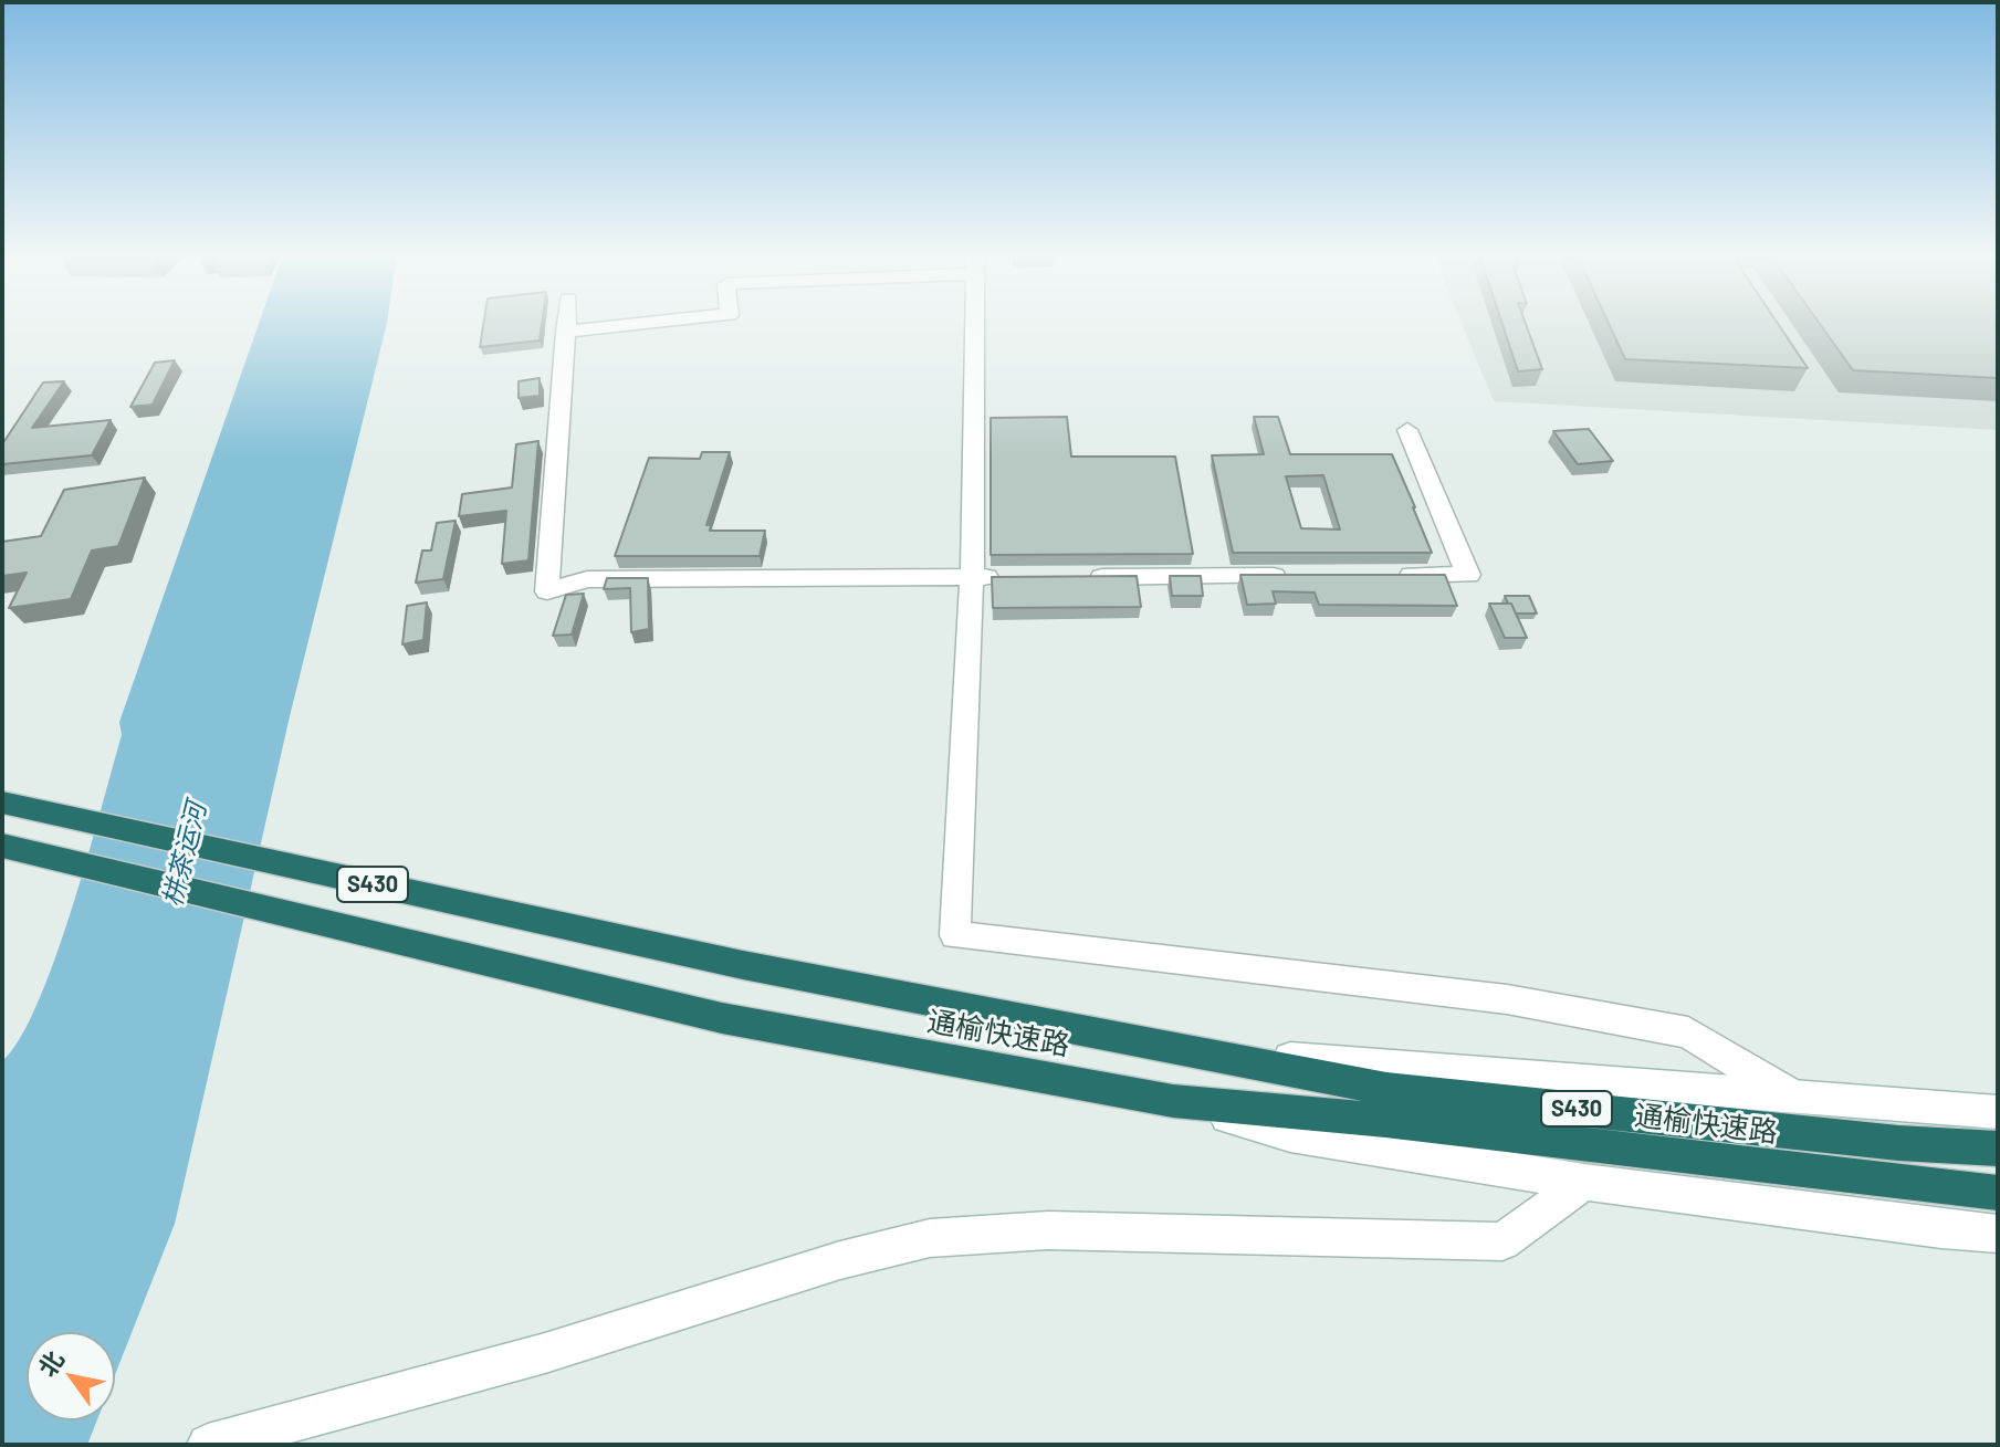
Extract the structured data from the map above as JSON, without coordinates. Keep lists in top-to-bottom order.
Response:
{
  "streets": {
    "highway": ["S430", "通榆快速路"]
  },
  "water": ["栟茶运河"],
  "north": "top left"
}
